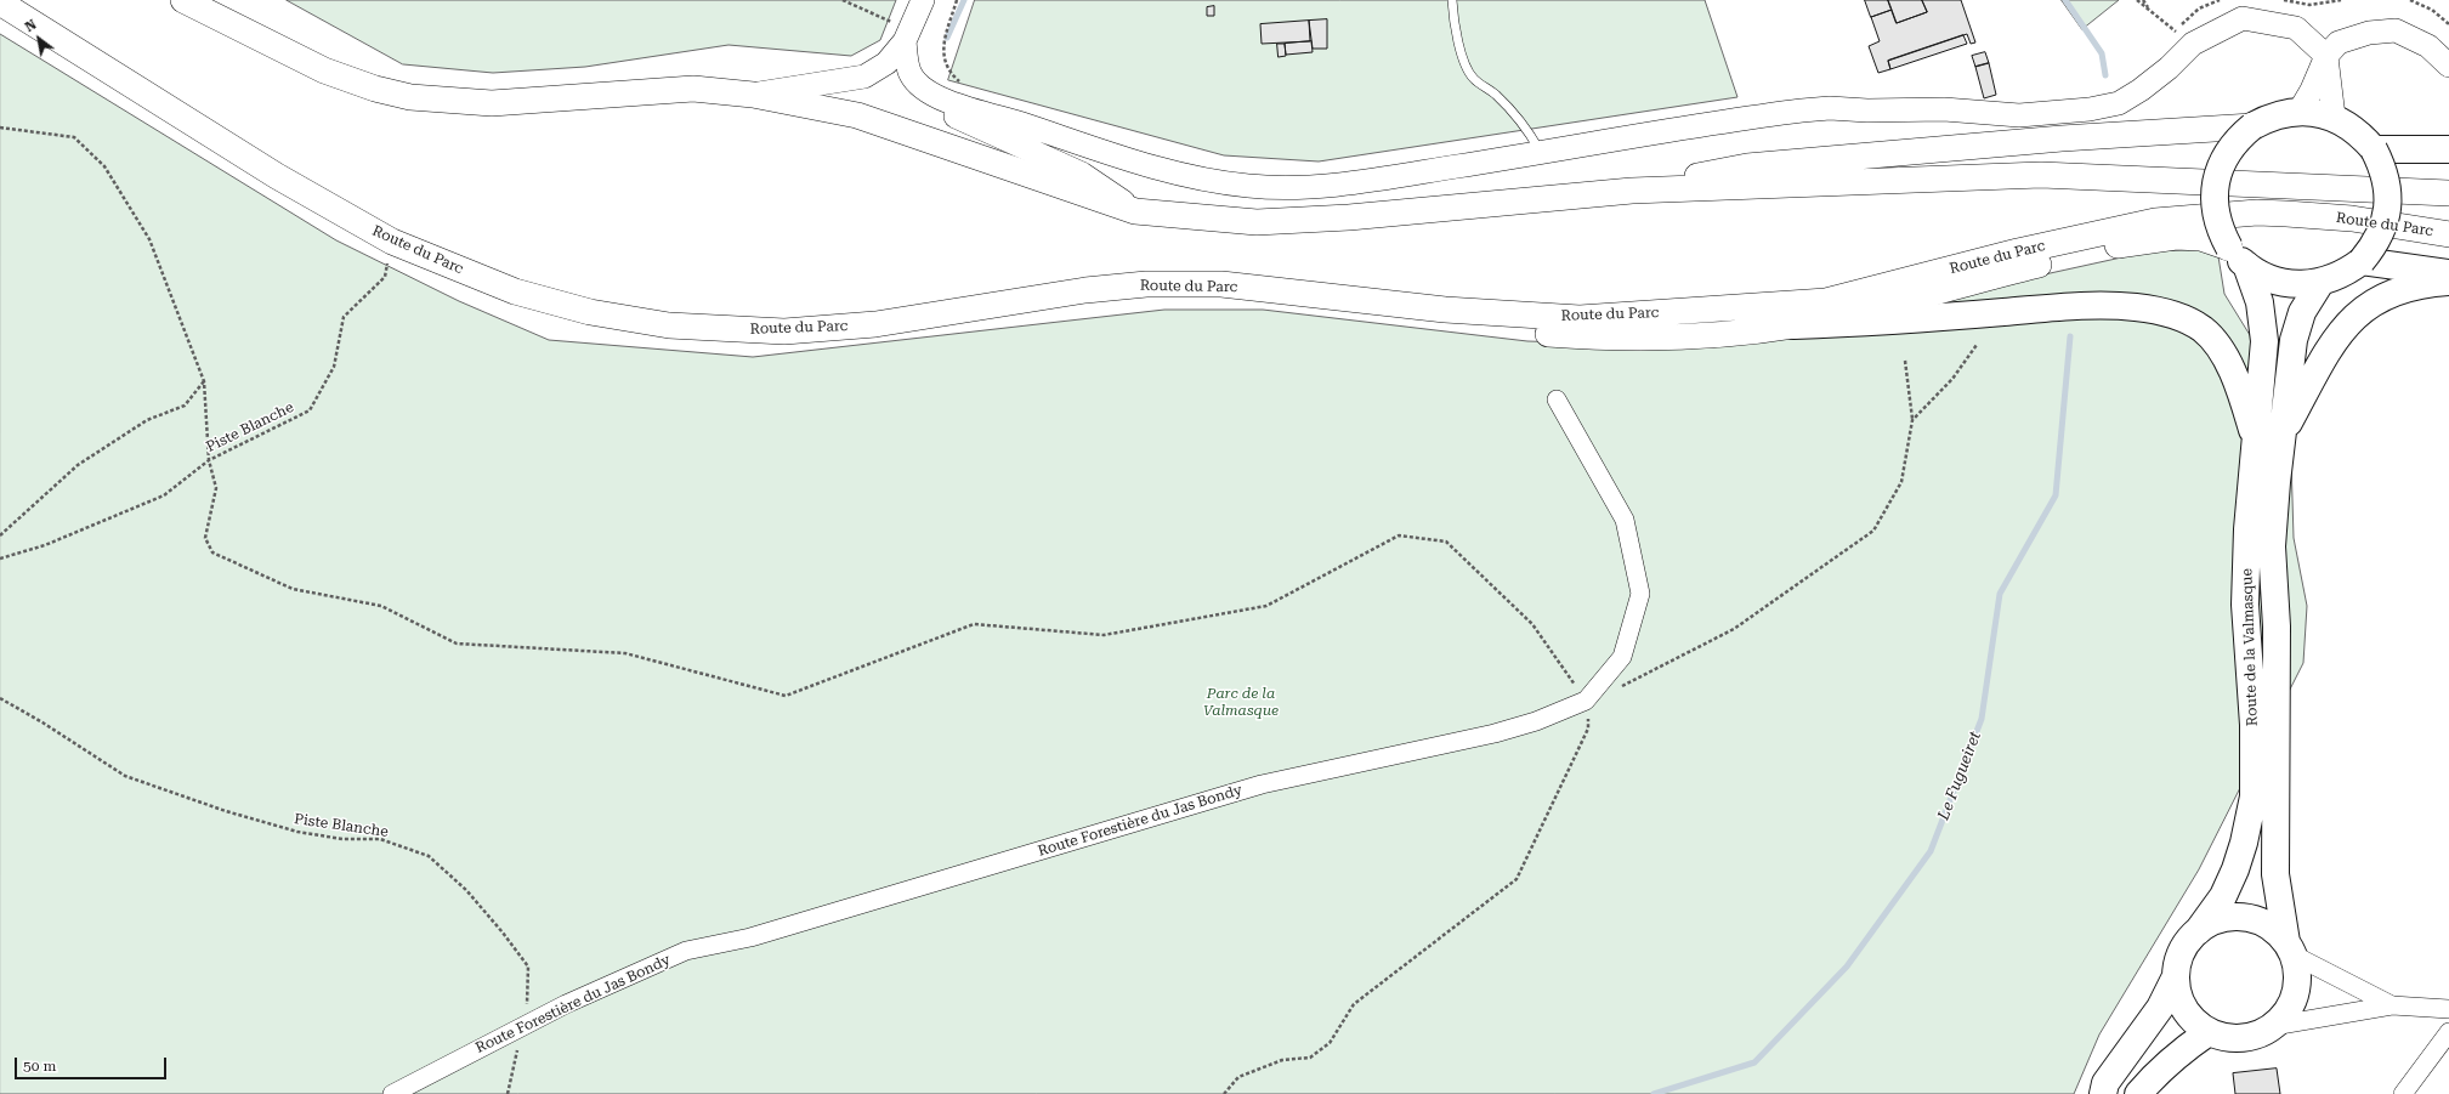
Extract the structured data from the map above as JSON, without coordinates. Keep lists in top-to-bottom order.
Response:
{
  "streets": {
    "main road": ["Route du Parc", "Route de la Valmasque"],
    "street": ["Route Forestière du Jas Bondy"],
    "path": ["Piste Blanche"]
  },
  "crossings": [
    ["Route du Parc", "Piste Blanche"],
    ["Piste Blanche", "Route Forestière du Jas Bondy"]
  ],
  "water": ["Le Fugueiret"],
  "parks": ["Parc de la Valmasque"],
  "scale_bar": "50 m",
  "north": "top left"
}
